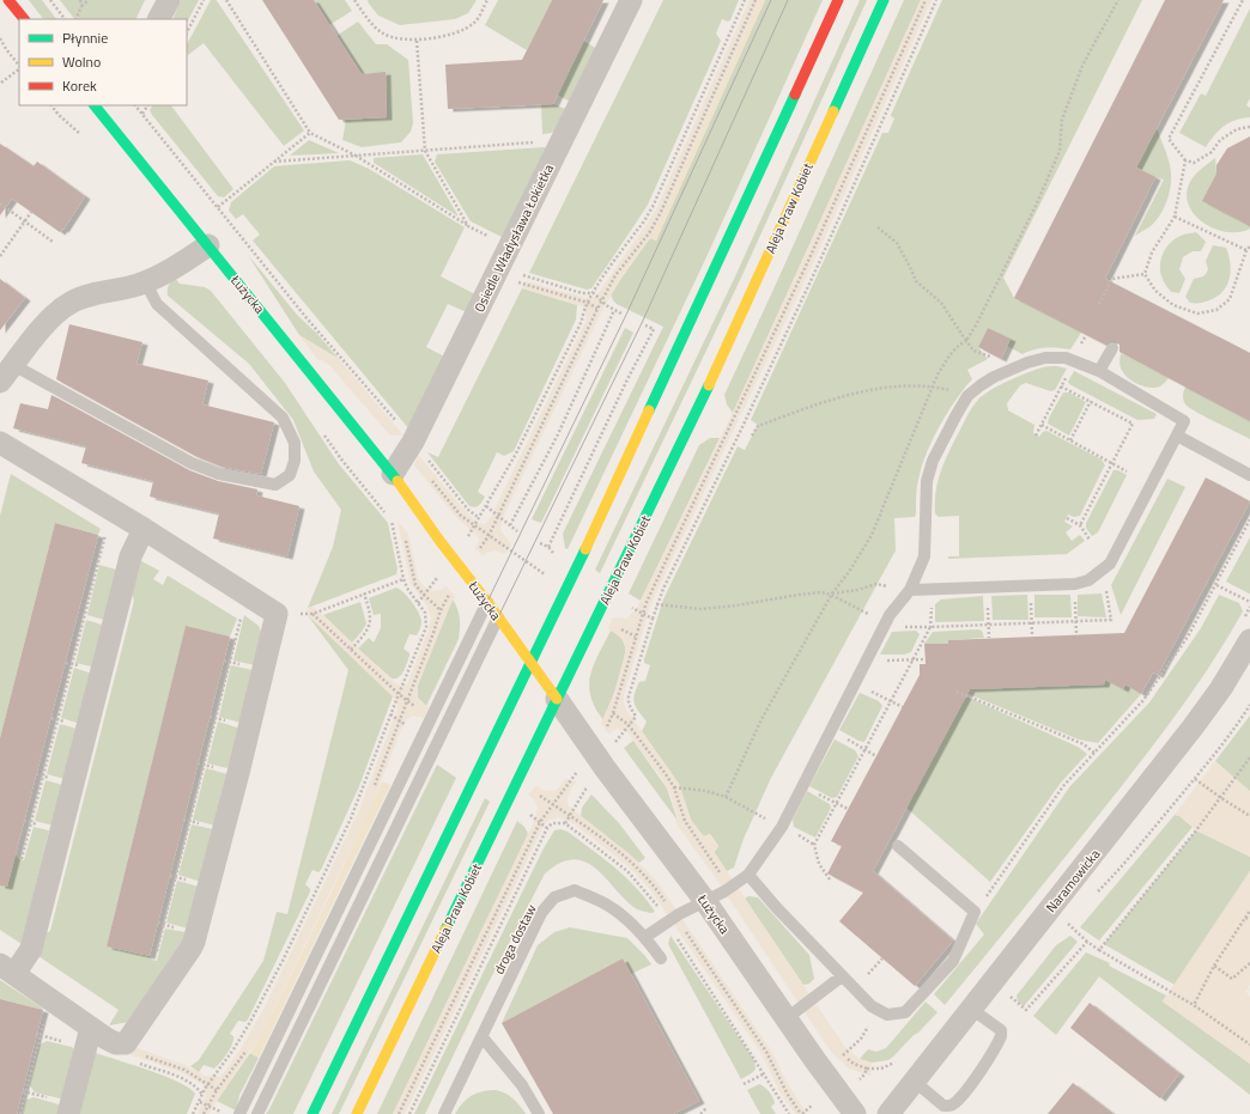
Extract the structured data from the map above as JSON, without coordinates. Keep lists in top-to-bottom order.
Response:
{
  "streets": {
    "street": [
      "Aleja Praw Kobiet",
      "Osiedle Władysława Łokietka",
      "Łużycka",
      "Naramowicka"
    ],
    "lane": ["droga dostaw"]
  },
  "crossings": [
    ["Aleja Praw Kobiet", "Łużycka"],
    ["Osiedle Władysława Łokietka", "Łużycka"]
  ],
  "legend": ["Płynnie", "Wolno", "Korek"]
}
